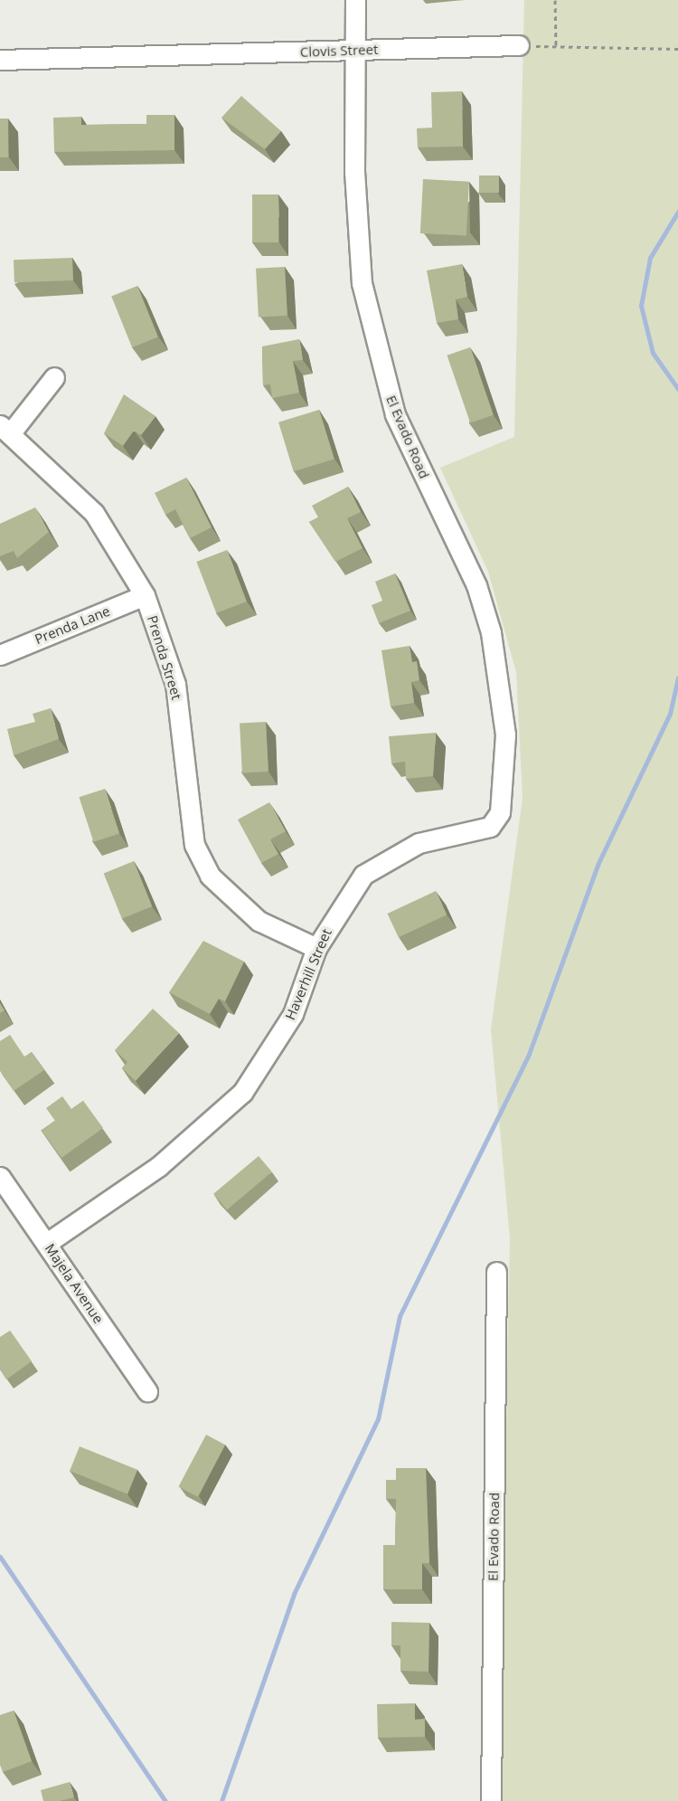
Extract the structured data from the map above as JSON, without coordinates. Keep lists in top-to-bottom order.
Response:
{
  "streets": {
    "street": [
      "Clovis Street",
      "El Evado Road",
      "Prenda Lane",
      "Prenda Street",
      "Haverhill Street",
      "Majela Avenue"
    ]
  },
  "crossings": [
    ["Clovis Street", "El Evado Road"],
    ["El Evado Road", "Haverhill Street"],
    ["Prenda Lane", "Prenda Street"],
    ["Prenda Street", "Haverhill Street"],
    ["Haverhill Street", "Majela Avenue"]
  ]
}
